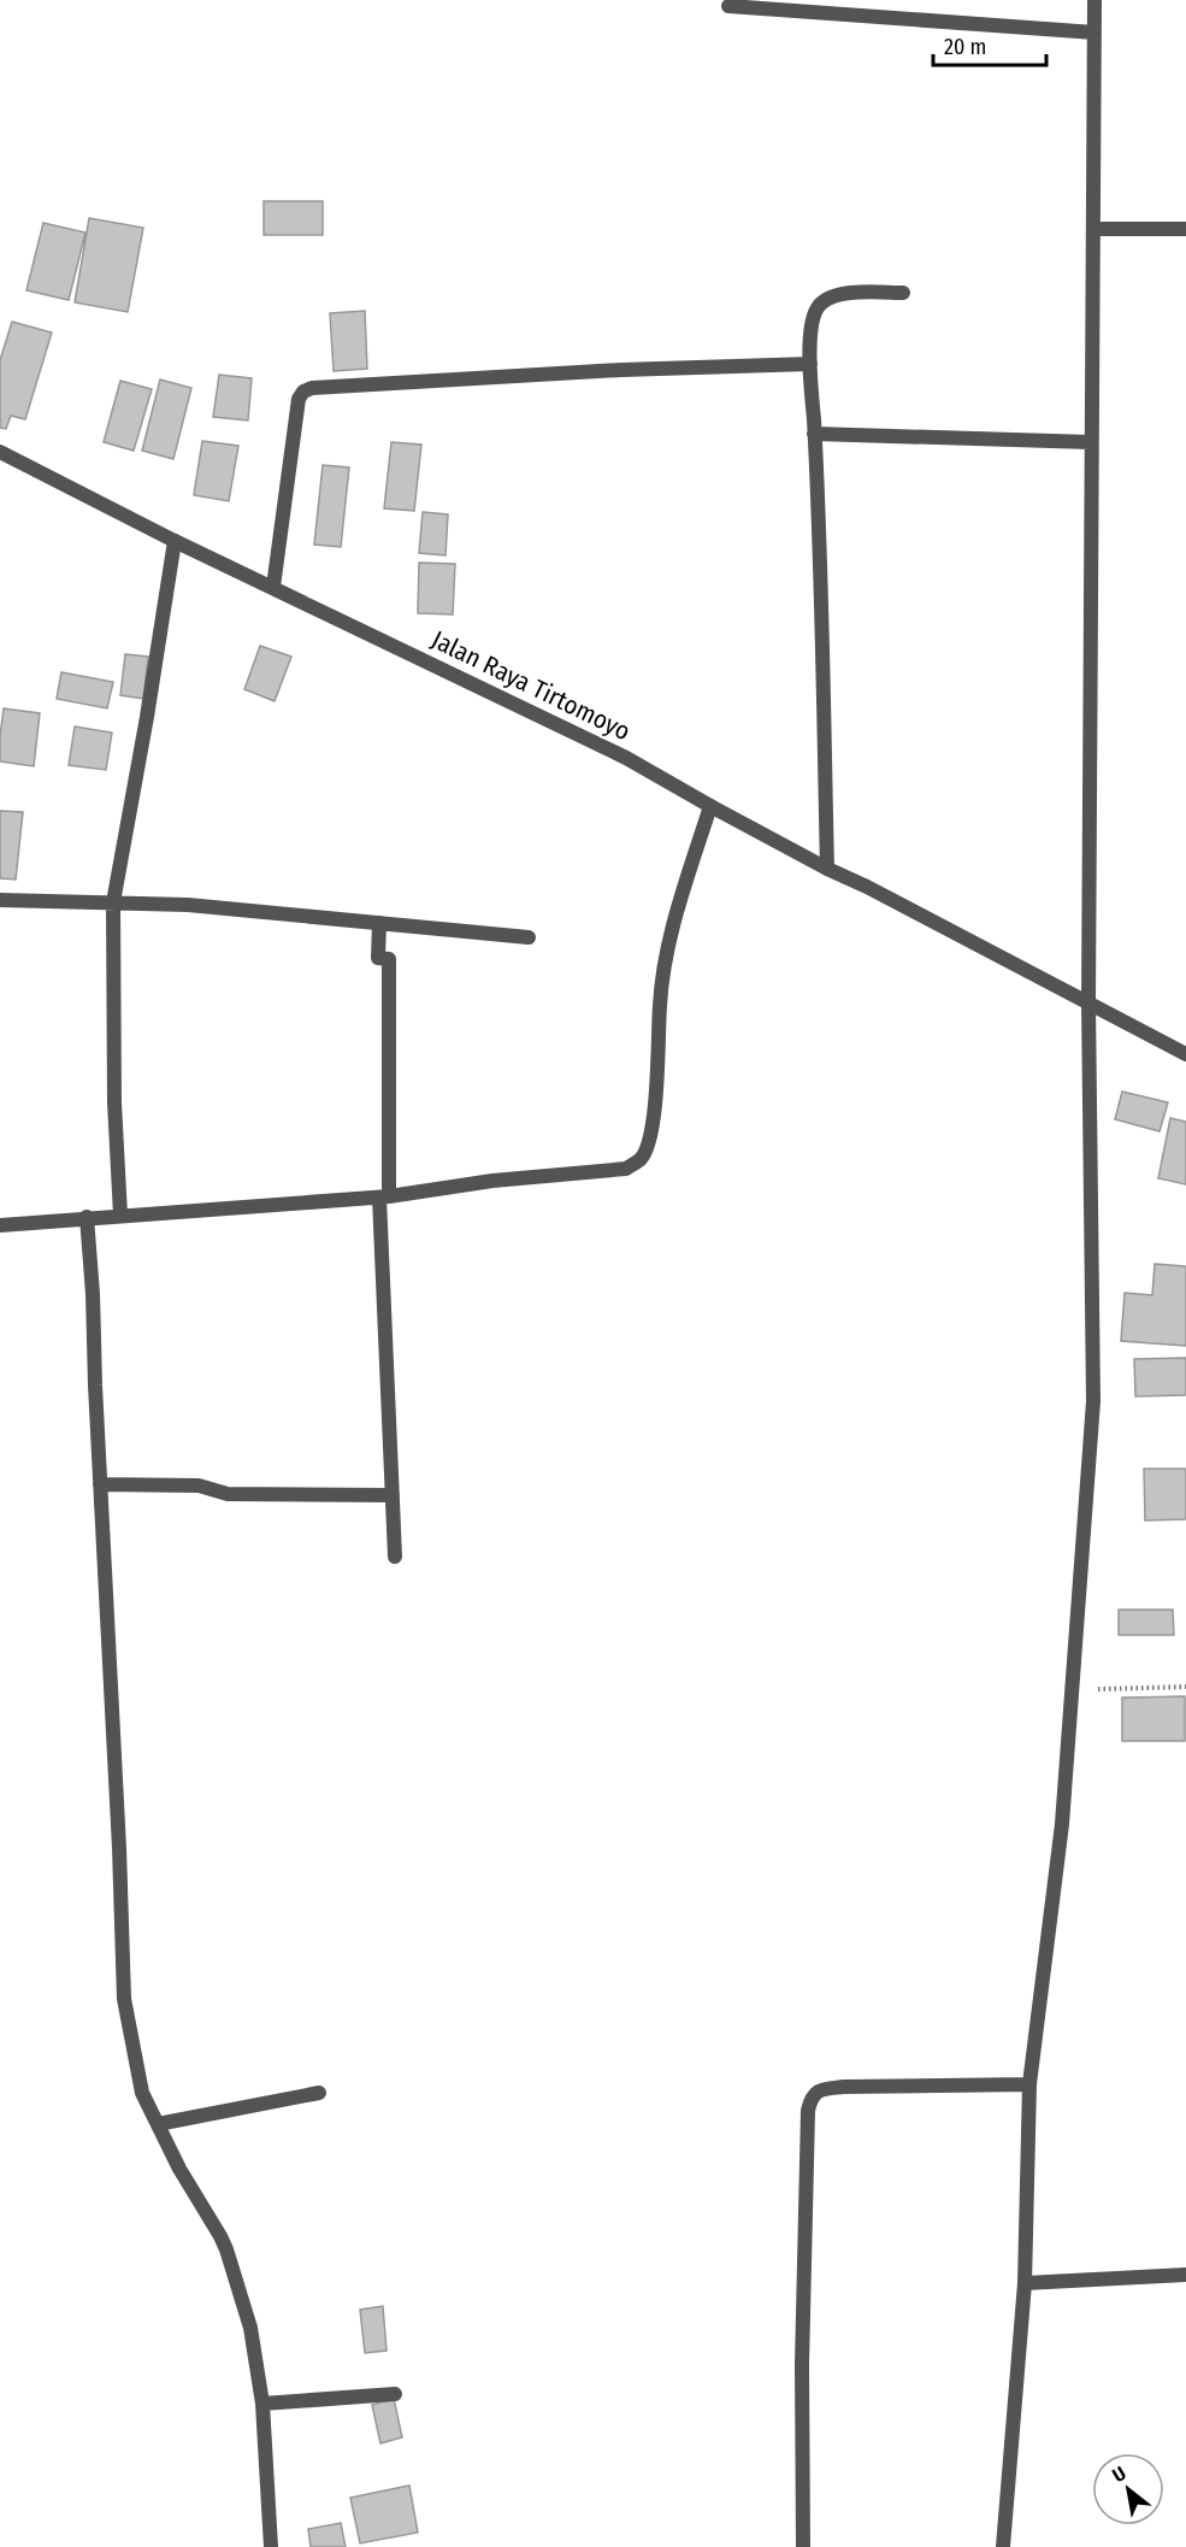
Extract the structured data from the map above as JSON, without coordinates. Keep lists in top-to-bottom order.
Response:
{
  "streets": {
    "street": ["Jalan Raya Tirtomoyo"]
  },
  "scale_bar": "20 m",
  "north": "top left"
}
